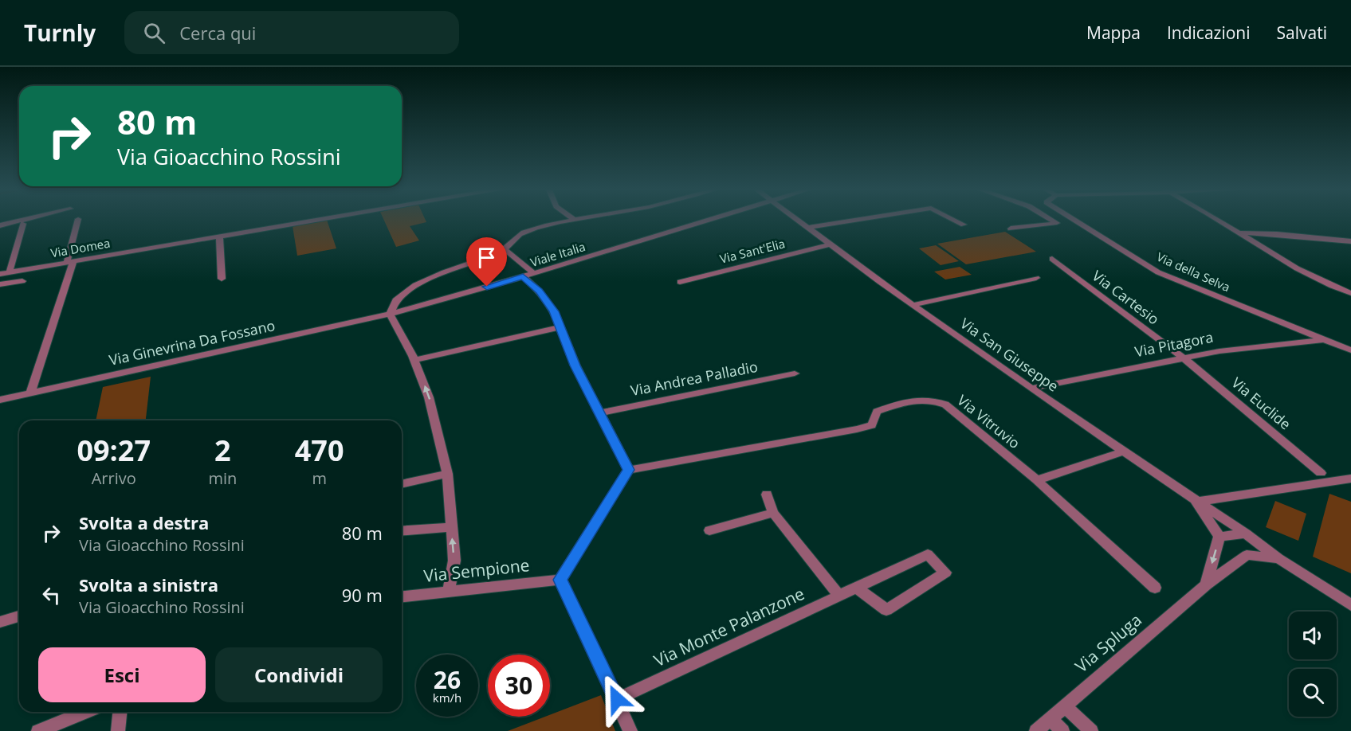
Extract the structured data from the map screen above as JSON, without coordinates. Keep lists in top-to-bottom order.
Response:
{
  "streets": {
    "street": [
      "Via Domea",
      "Via Sant'Elia",
      "Viale Italia",
      "Via della Selva",
      "Via Cartesio",
      "Via Ginevrina Da Fossano",
      "Via Pitagora",
      "Via San Giuseppe",
      "Via Andrea Palladio",
      "Via Euclide",
      "Via Vitruvio",
      "Via Sempione",
      "Via Monte Palanzone",
      "Via Spluga"
    ]
  },
  "crossings": [
    ["Via Sant'Elia", "Via San Giuseppe"],
    ["Viale Italia", "Via Ginevrina Da Fossano"],
    ["Via della Selva", "Via Pitagora"],
    ["Via Cartesio", "Via Pitagora"],
    ["Via Cartesio", "Via Euclide"],
    ["Via Pitagora", "Via San Giuseppe"],
    ["Via Pitagora", "Via Euclide"],
    ["Via San Giuseppe", "Via Spluga"]
  ],
  "page": {
    "header": "Turnly",
    "search": "Cerca qui",
    "nav": ["Mappa", "Indicazioni", "Salvati"],
    "turn": ["80 m", "Via Gioacchino Rossini"],
    "eta": [
      "09:27",
      "Arrivo",
      "2",
      "min",
      "470",
      "m"
    ],
    "list": [
      {
        "name": "Svolta a destra",
        "note": "Via Gioacchino Rossini",
        "value": "80 m"
      },
      {
        "name": "Svolta a sinistra",
        "note": "Via Gioacchino Rossini",
        "value": "90 m"
      }
    ],
    "buttons": ["Esci", "Condividi"],
    "speed": "26 km/h",
    "limit": "30"
  }
}
